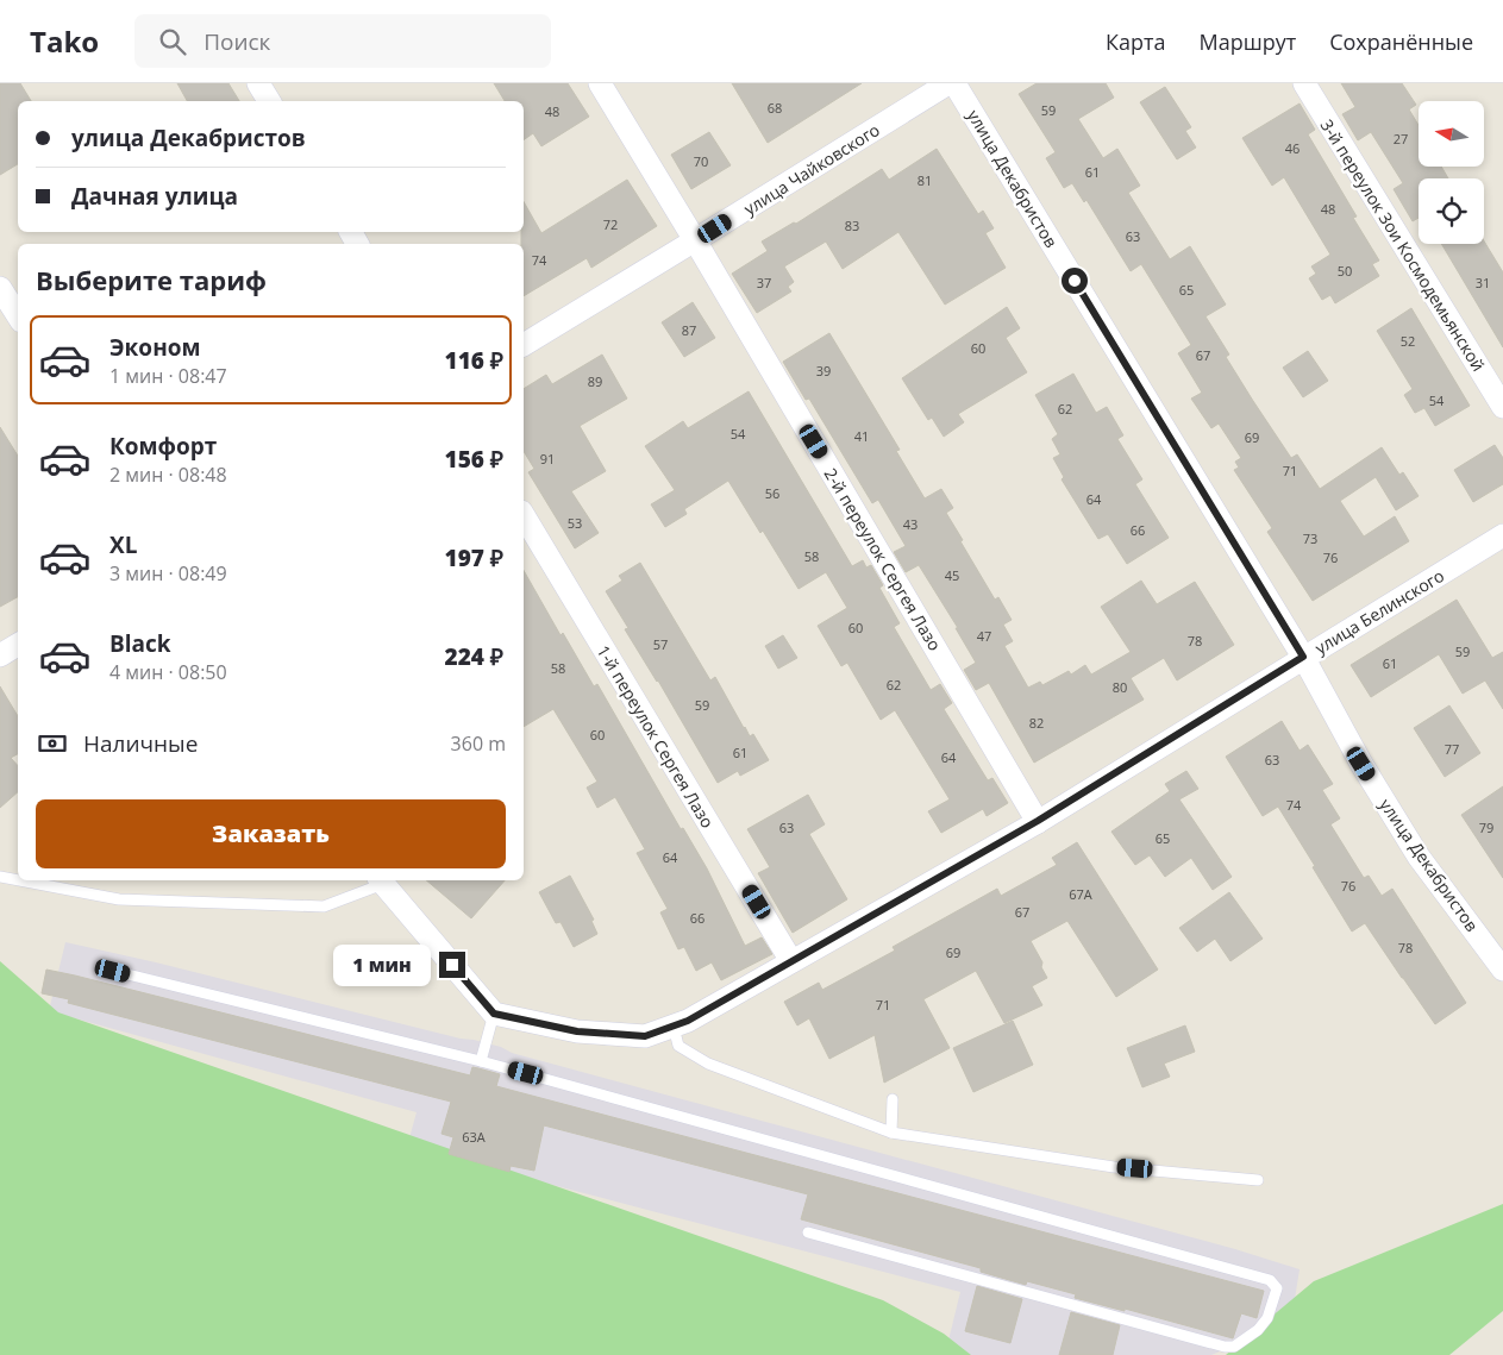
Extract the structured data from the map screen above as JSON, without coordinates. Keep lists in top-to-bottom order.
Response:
{
  "streets": {
    "street": [
      "улица Чайковского",
      "улица Декабристов",
      "3-й переулок Зои Космодемьянской",
      "2-й переулок Сергея Лазо",
      "улица Белинского",
      "1-й переулок Сергея Лазо"
    ]
  },
  "crossings": [
    ["улица Чайковского", "2-й переулок Сергея Лазо"],
    ["улица Декабристов", "улица Белинского"],
    ["2-й переулок Сергея Лазо", "улица Белинского"],
    ["улица Белинского", "1-й переулок Сергея Лазо"]
  ],
  "house_numbers": [
    "68",
    "59",
    "48",
    "27",
    "46",
    "70",
    "61",
    "81",
    "48",
    "72",
    "83",
    "63",
    "74",
    "50",
    "37",
    "31",
    "65",
    "87",
    "52",
    "60",
    "67",
    "39",
    "89",
    "54",
    "62",
    "54",
    "41",
    "69",
    "91",
    "71",
    "56",
    "64",
    "53",
    "43",
    "66",
    "73",
    "58",
    "76",
    "45",
    "60",
    "47",
    "78",
    "57",
    "59",
    "61",
    "58",
    "62",
    "80",
    "59",
    "82",
    "60",
    "77",
    "61",
    "64",
    "63",
    "74",
    "63",
    "79",
    "65",
    "64",
    "76",
    "67А",
    "67",
    "66",
    "78",
    "69",
    "71",
    "63А"
  ],
  "north": "left",
  "page": {
    "header": "Tako",
    "search": "Поиск",
    "nav": ["Карта", "Маршрут", "Сохранённые"],
    "banner": ["улица Декабристов", "Дачная улица"],
    "heading": "Выберите тариф",
    "list": [
      {
        "name": "Эконом",
        "note": "1 мин · 08:47",
        "value": "116 ₽"
      },
      {
        "name": "Комфорт",
        "note": "2 мин · 08:48",
        "value": "156 ₽"
      },
      {
        "name": "XL",
        "note": "3 мин · 08:49",
        "value": "197 ₽"
      },
      {
        "name": "Black",
        "note": "4 мин · 08:50",
        "value": "224 ₽"
      }
    ],
    "pay": ["Наличные", "360 m"],
    "buttons": "Заказать",
    "bubble": "1 мин"
  }
}
